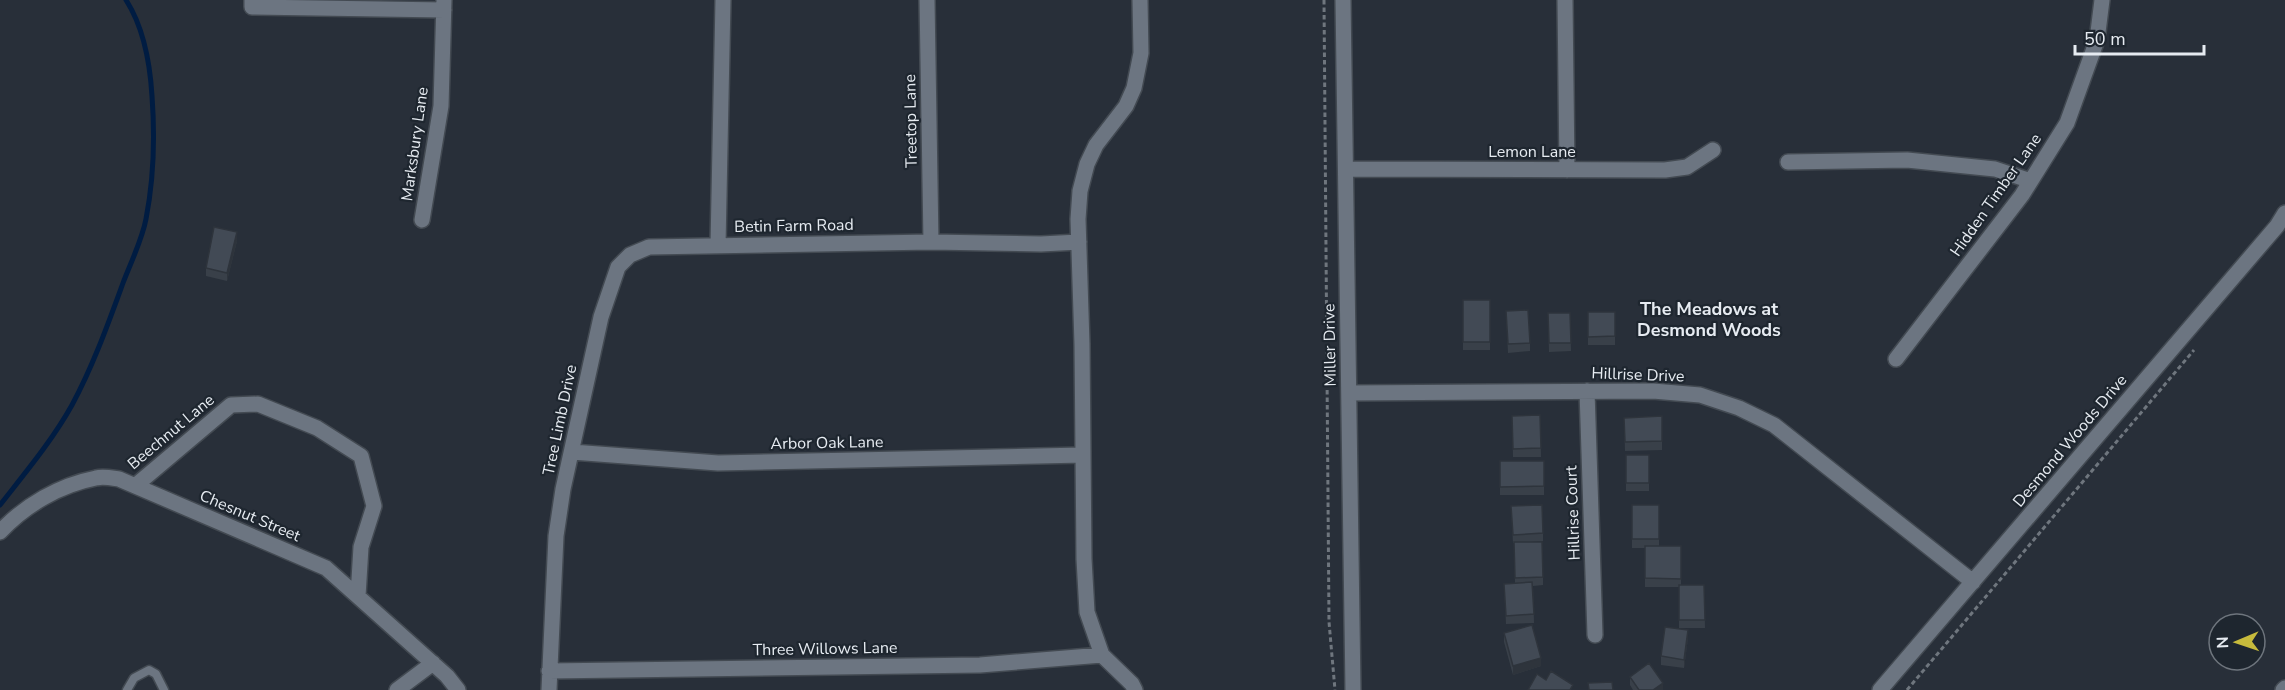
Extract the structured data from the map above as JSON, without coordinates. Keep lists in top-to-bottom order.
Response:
{
  "streets": {
    "street": [
      "Treetop Lane",
      "Marksbury Lane",
      "Lemon Lane",
      "Hidden Timber Lane",
      "Betin Farm Road",
      "Miller Drive",
      "Hillrise Drive",
      "Tree Limb Drive",
      "Beechnut Lane",
      "Desmond Woods Drive",
      "Arbor Oak Lane",
      "Hillrise Court",
      "Chesnut Street",
      "Three Willows Lane"
    ]
  },
  "crossings": [
    ["Treetop Lane", "Betin Farm Road"],
    ["Lemon Lane", "Miller Drive"],
    ["Betin Farm Road", "Tree Limb Drive"],
    ["Miller Drive", "Hillrise Drive"],
    ["Hillrise Drive", "Desmond Woods Drive"],
    ["Hillrise Drive", "Hillrise Court"],
    ["Tree Limb Drive", "Arbor Oak Lane"],
    ["Tree Limb Drive", "Three Willows Lane"],
    ["Beechnut Lane", "Chesnut Street"]
  ],
  "districts": ["The Meadows at Desmond Woods"],
  "scale_bar": "50 m",
  "north": "left"
}
